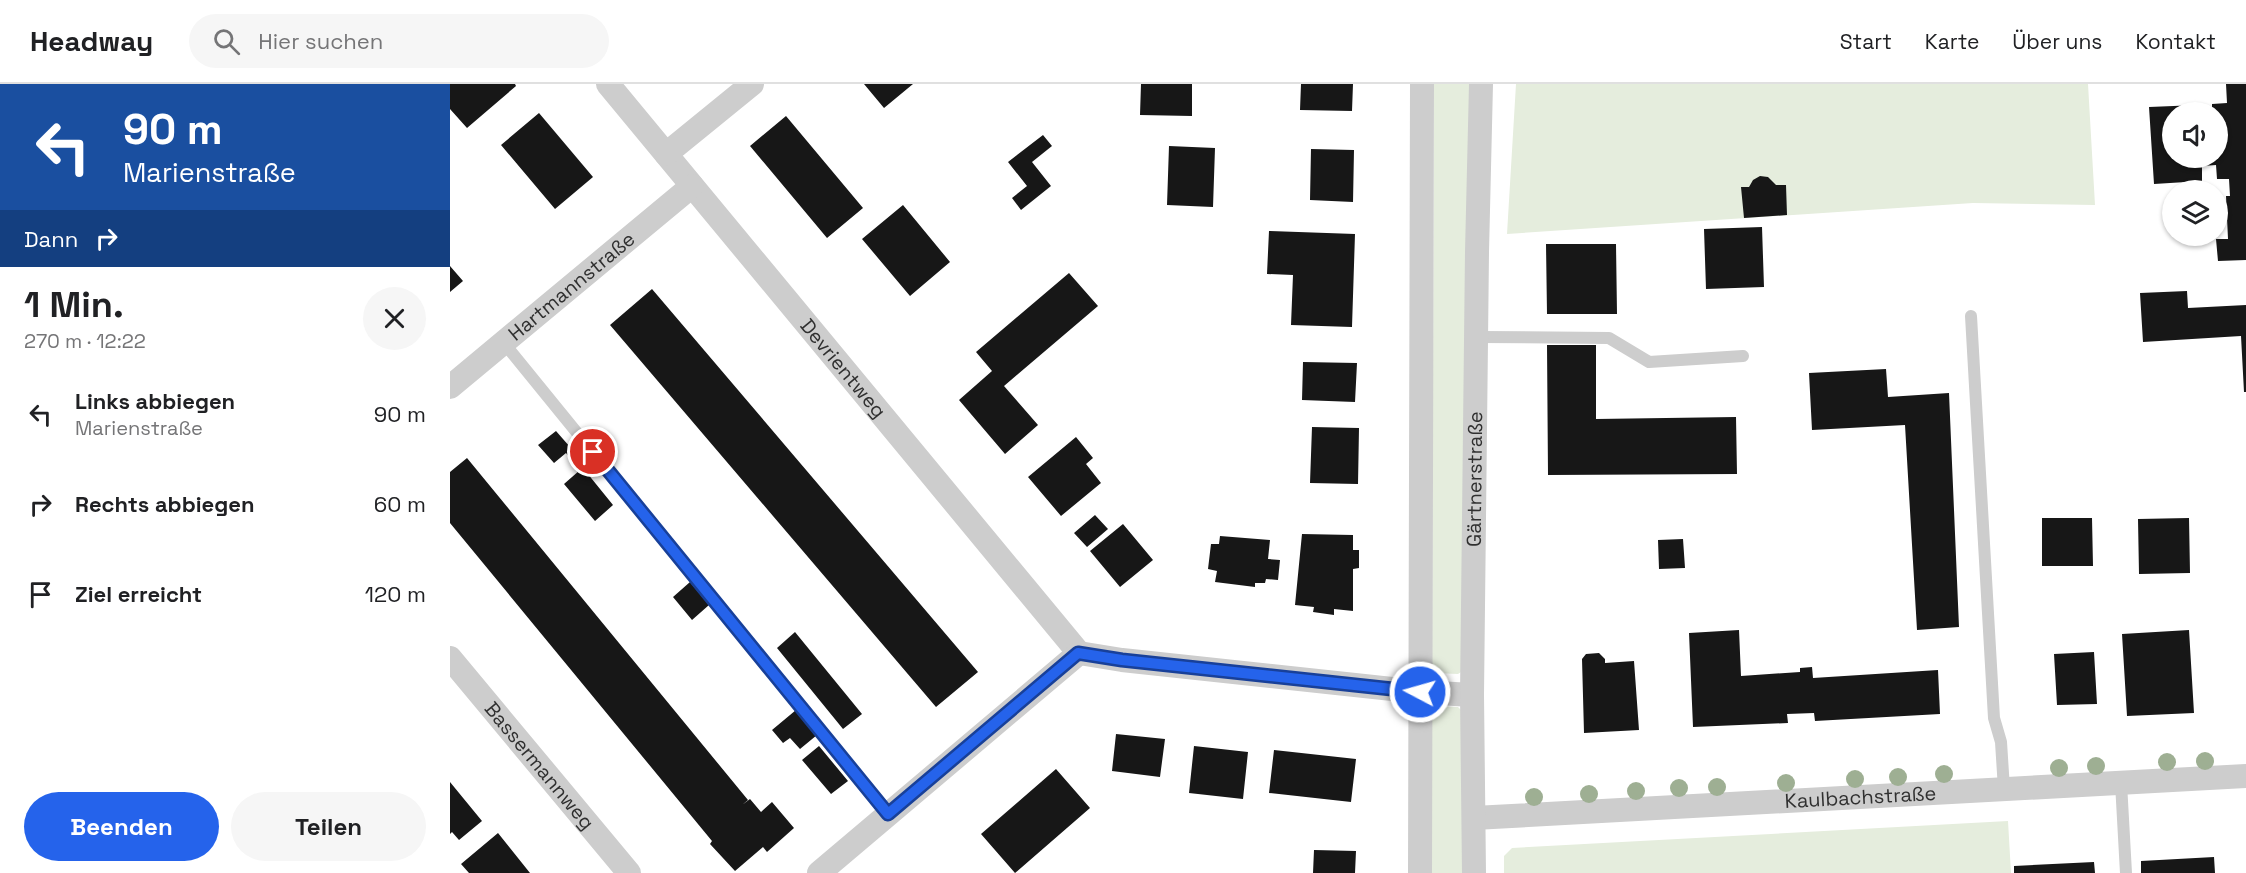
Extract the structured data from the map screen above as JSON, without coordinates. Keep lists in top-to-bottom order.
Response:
{
  "streets": {
    "street": [
      "Hartmannstraße",
      "Devrientweg",
      "Gärtnerstraße",
      "Bassermannweg",
      "Kaulbachstraße"
    ]
  },
  "crossings": [
    ["Hartmannstraße", "Devrientweg"],
    ["Gärtnerstraße", "Kaulbachstraße"]
  ],
  "page": {
    "header": "Headway",
    "search": "Hier suchen",
    "nav": [
      "Start",
      "Karte",
      "Über uns",
      "Kontakt"
    ],
    "turn": ["90 m", "Marienstraße"],
    "then": "Dann",
    "heading": ["1 Min.", "270 m · 12:22"],
    "list": [
      {
        "name": "Links abbiegen",
        "note": "Marienstraße",
        "value": "90 m"
      },
      {
        "name": "Rechts abbiegen",
        "value": "60 m"
      },
      {
        "name": "Ziel erreicht",
        "value": "120 m"
      }
    ],
    "buttons": ["Beenden", "Teilen"]
  }
}
